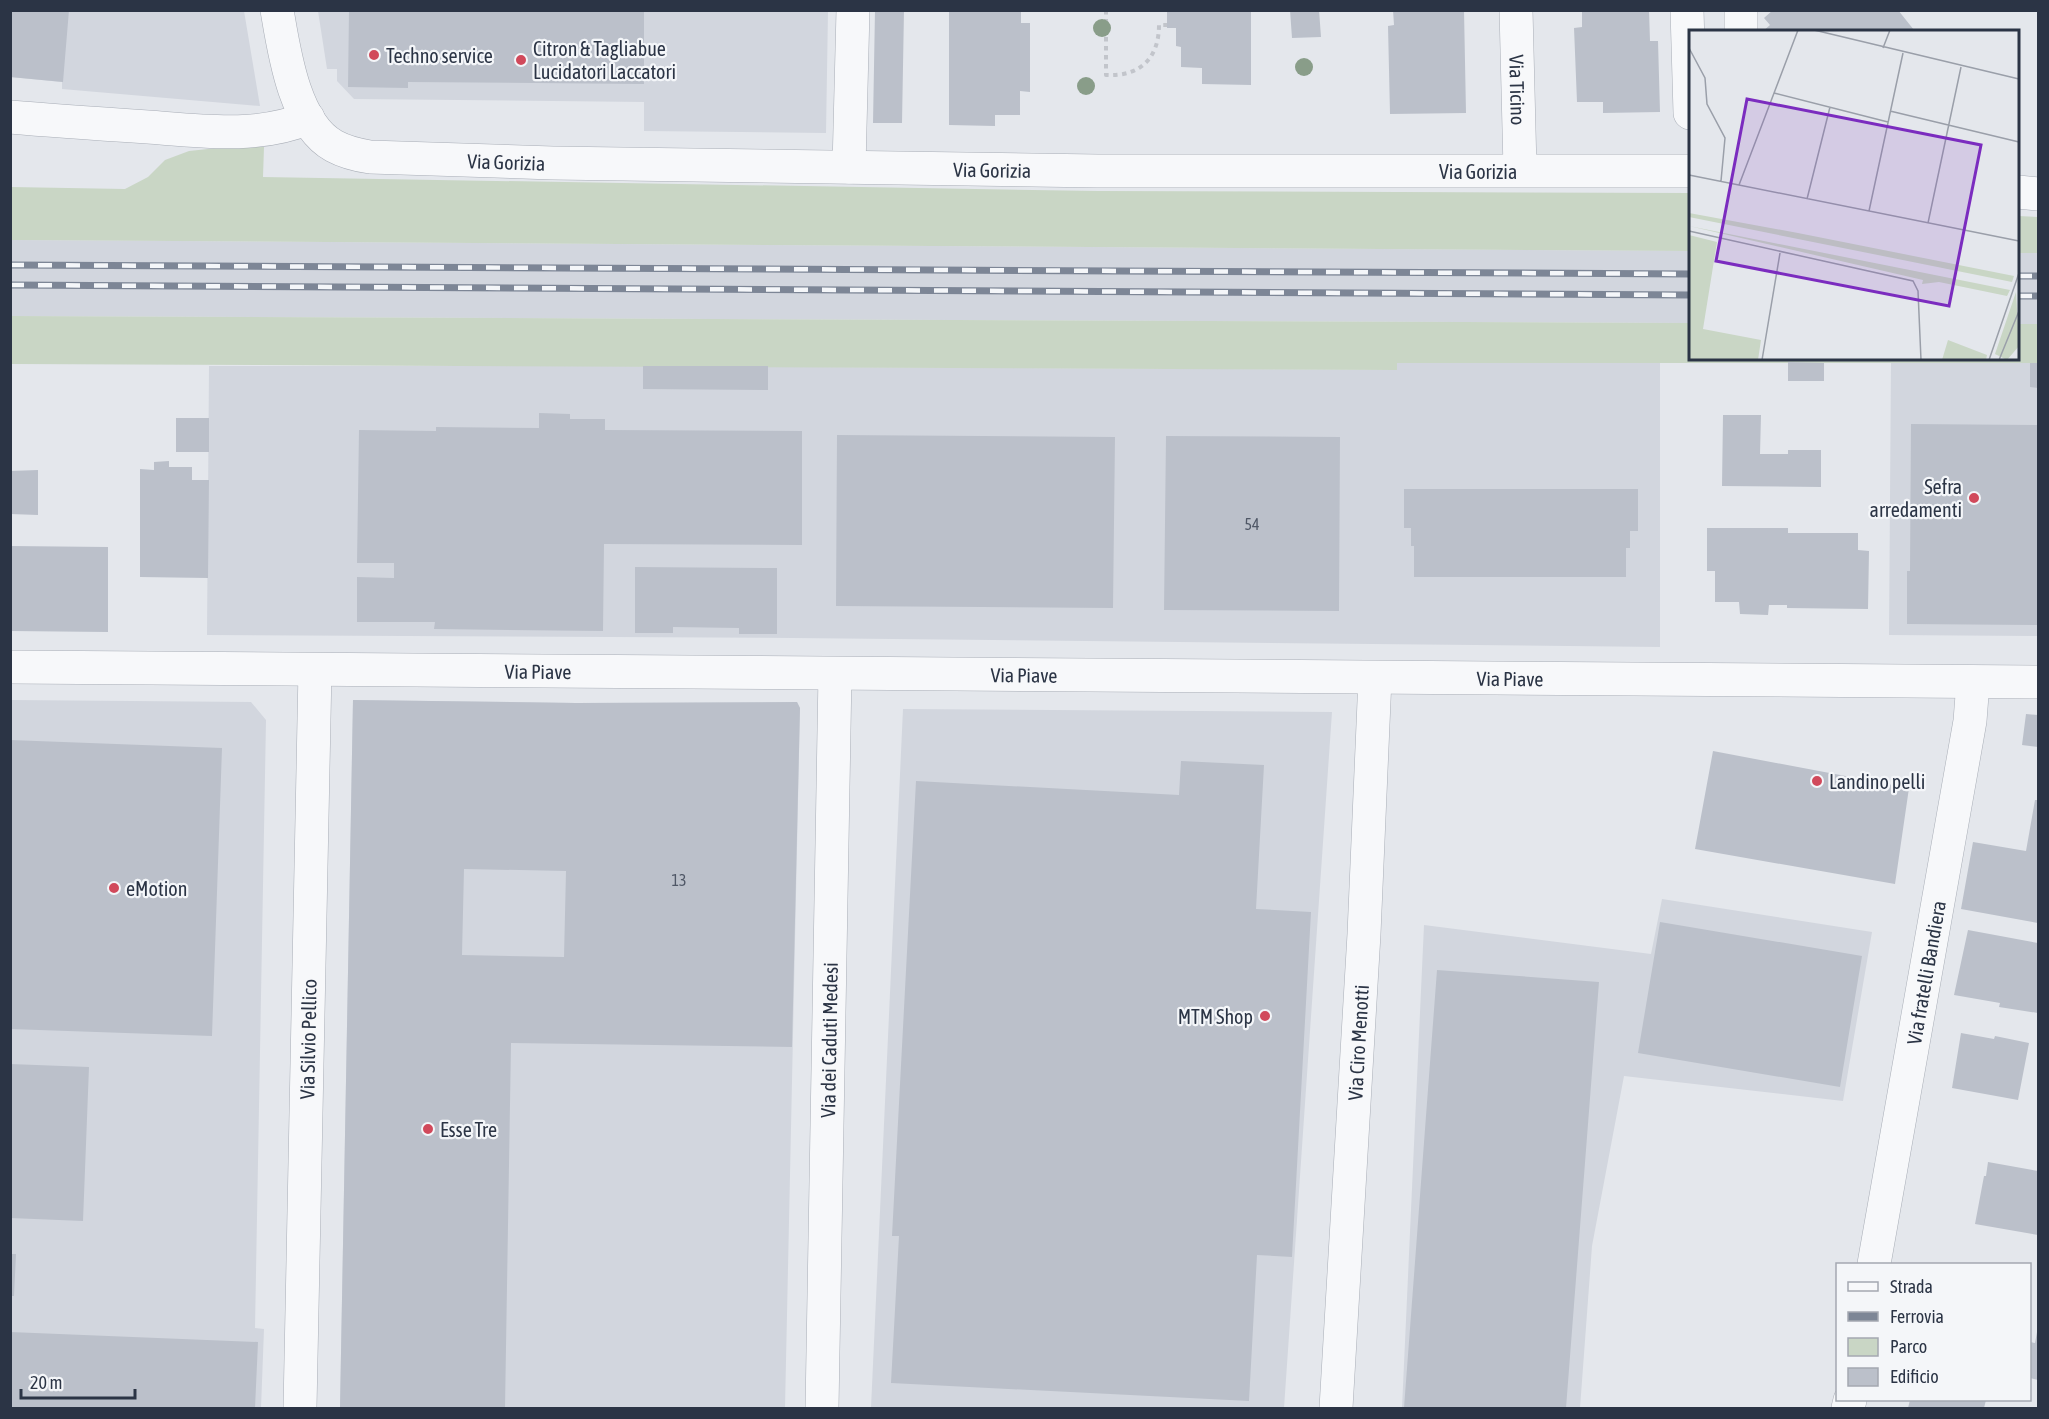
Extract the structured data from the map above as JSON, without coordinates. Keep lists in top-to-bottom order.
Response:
{
  "streets": {
    "street": [
      "Via Ticino",
      "Via Gorizia",
      "Via Piave",
      "Via fratelli Bandiera",
      "Via Silvio Pellico",
      "Via dei Caduti Medesi",
      "Via Ciro Menotti"
    ]
  },
  "crossings": [
    ["Via Ticino", "Via Gorizia"],
    ["Via Piave", "Via fratelli Bandiera"],
    ["Via Piave", "Via Silvio Pellico"],
    ["Via Piave", "Via dei Caduti Medesi"],
    ["Via Piave", "Via Ciro Menotti"]
  ],
  "places": [
    "Techno service",
    "Citron & Tagliabue Lucidatori Laccatori",
    "Sefra arredamenti",
    "Landino pelli",
    "eMotion",
    "MTM Shop",
    "Esse Tre"
  ],
  "house_numbers": ["54", "13"],
  "legend": [
    "Strada",
    "Ferrovia",
    "Parco",
    "Edificio"
  ],
  "scale_bar": "20 m"
}
